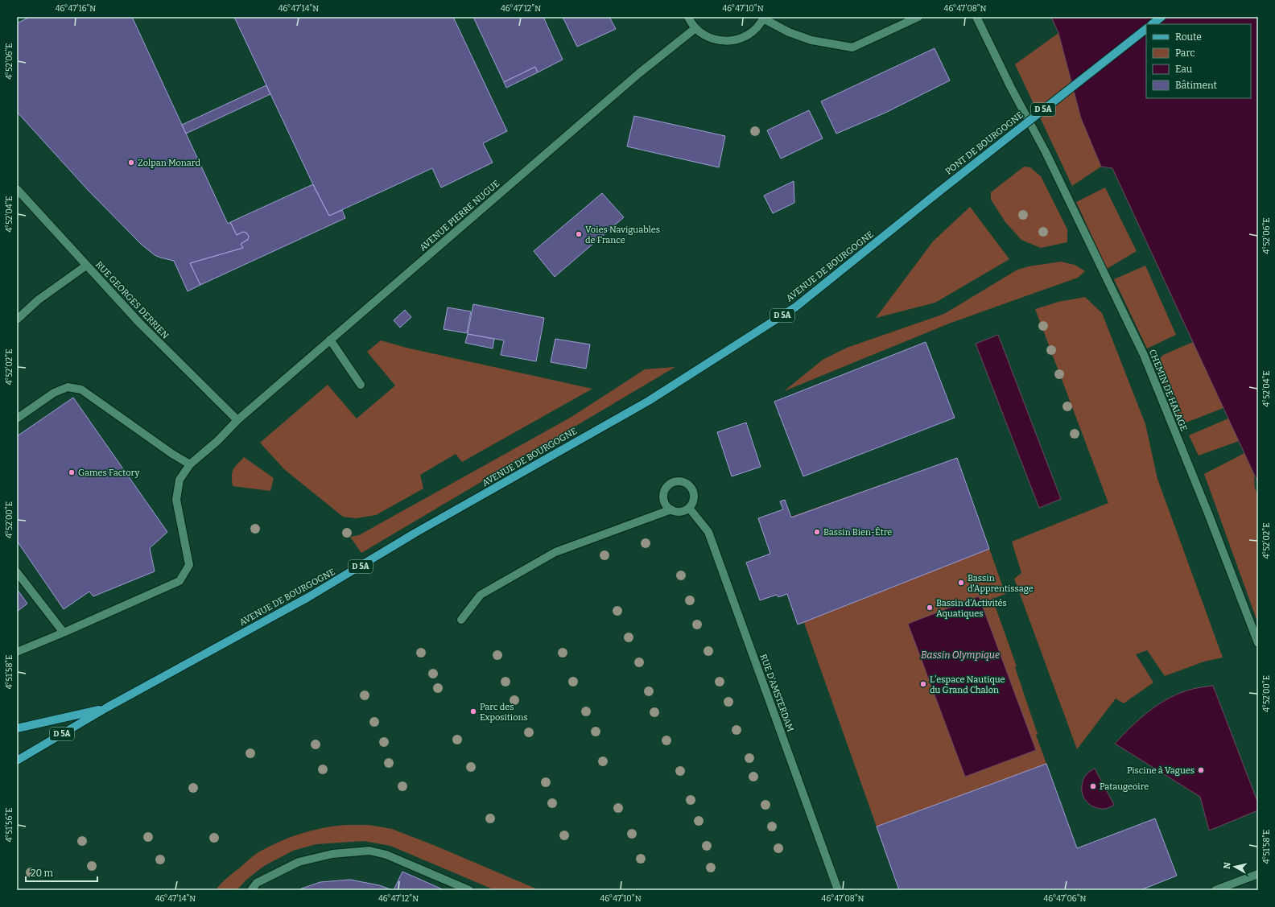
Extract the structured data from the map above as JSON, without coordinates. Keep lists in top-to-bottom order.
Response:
{
  "streets": {
    "main road": ["D 5A", "PONT DE BOURGOGNE", "AVENUE DE BOURGOGNE"],
    "street": [
      "AVENUE PIERRE NUGUE",
      "RUE GEORGES DERRIEN",
      "CHEMIN DE HALAGE",
      "RUE D'AMSTERDAM"
    ]
  },
  "crossings": [
    ["PONT DE BOURGOGNE", "AVENUE DE BOURGOGNE"],
    ["AVENUE PIERRE NUGUE", "RUE GEORGES DERRIEN"]
  ],
  "water": ["Bassin Olympique"],
  "places": [
    "Zolpan Monard",
    "Voies Naviguables de France",
    "Games Factory",
    "Bassin Bien-Être",
    "Bassin d'Apprentissage",
    "Bassin d'Activités Aquatiques",
    "L'espace Nautique du Grand Chalon",
    "Parc des Expositions",
    "Piscine à Vagues",
    "Pataugeoire"
  ],
  "legend": [
    "Route",
    "Parc",
    "Eau",
    "Bâtiment"
  ],
  "scale_bar": "20 m",
  "north": "left",
  "coordinates": [
    "46°47'16\"N",
    "46°47'14\"N",
    "46°47'12\"N",
    "46°47'10\"N",
    "46°47'08\"N",
    "4°52'06\"E",
    "4°52'04\"E",
    "4°52'02\"E",
    "4°52'00\"E",
    "4°51'58\"E",
    "4°51'56\"E",
    "46°47'06\"N"
  ]
}
